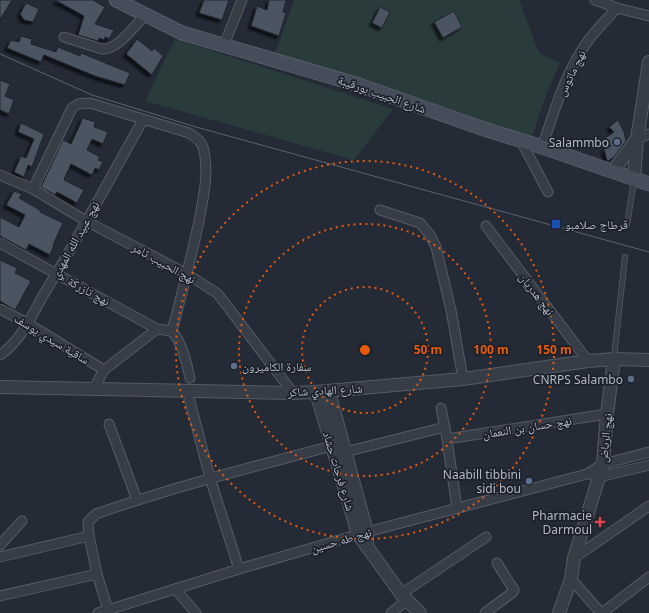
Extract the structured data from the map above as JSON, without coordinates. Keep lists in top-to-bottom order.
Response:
{
  "streets": {
    "main road": ["شارع الحبيب بورقيبة"],
    "street": [
      "نهج ماتوس",
      "نهج عبيد الله المهدي",
      "نهج الحبيب ثامر",
      "نهج تازركة",
      "نهج هدريان",
      "ساقية سيدي يوسف",
      "شارع الهادي شاكر",
      "نهج حسان بن النعمان",
      "نهج الرياض",
      "شارع فرحات حشاد",
      "نهج طه حسين"
    ]
  },
  "crossings": [
    ["نهج ماتوس", "شارع الحبيب بورقيبة"],
    ["نهج عبيد الله المهدي", "نهج الحبيب ثامر"],
    ["نهج عبيد الله المهدي", "نهج تازركة"],
    ["نهج عبيد الله المهدي", "ساقية سيدي يوسف"],
    ["نهج الحبيب ثامر", "شارع الهادي شاكر"],
    ["نهج هدريان", "شارع الهادي شاكر"],
    ["شارع الهادي شاكر", "نهج الرياض"],
    ["شارع الهادي شاكر", "شارع فرحات حشاد"],
    ["نهج حسان بن النعمان", "نهج الرياض"],
    ["نهج الرياض", "نهج طه حسين"],
    ["شارع فرحات حشاد", "نهج طه حسين"]
  ],
  "places": {
    "other": [
      "Salammbo",
      "سفارة الكاميرون",
      "CNRPS Salambo",
      "Naabill tibbini sidi bou"
    ],
    "transit": ["قرطاج صلامبو"],
    "health": ["Pharmacie Darmoul"]
  },
  "rings": ["50 m", "100 m", "150 m"]
}
